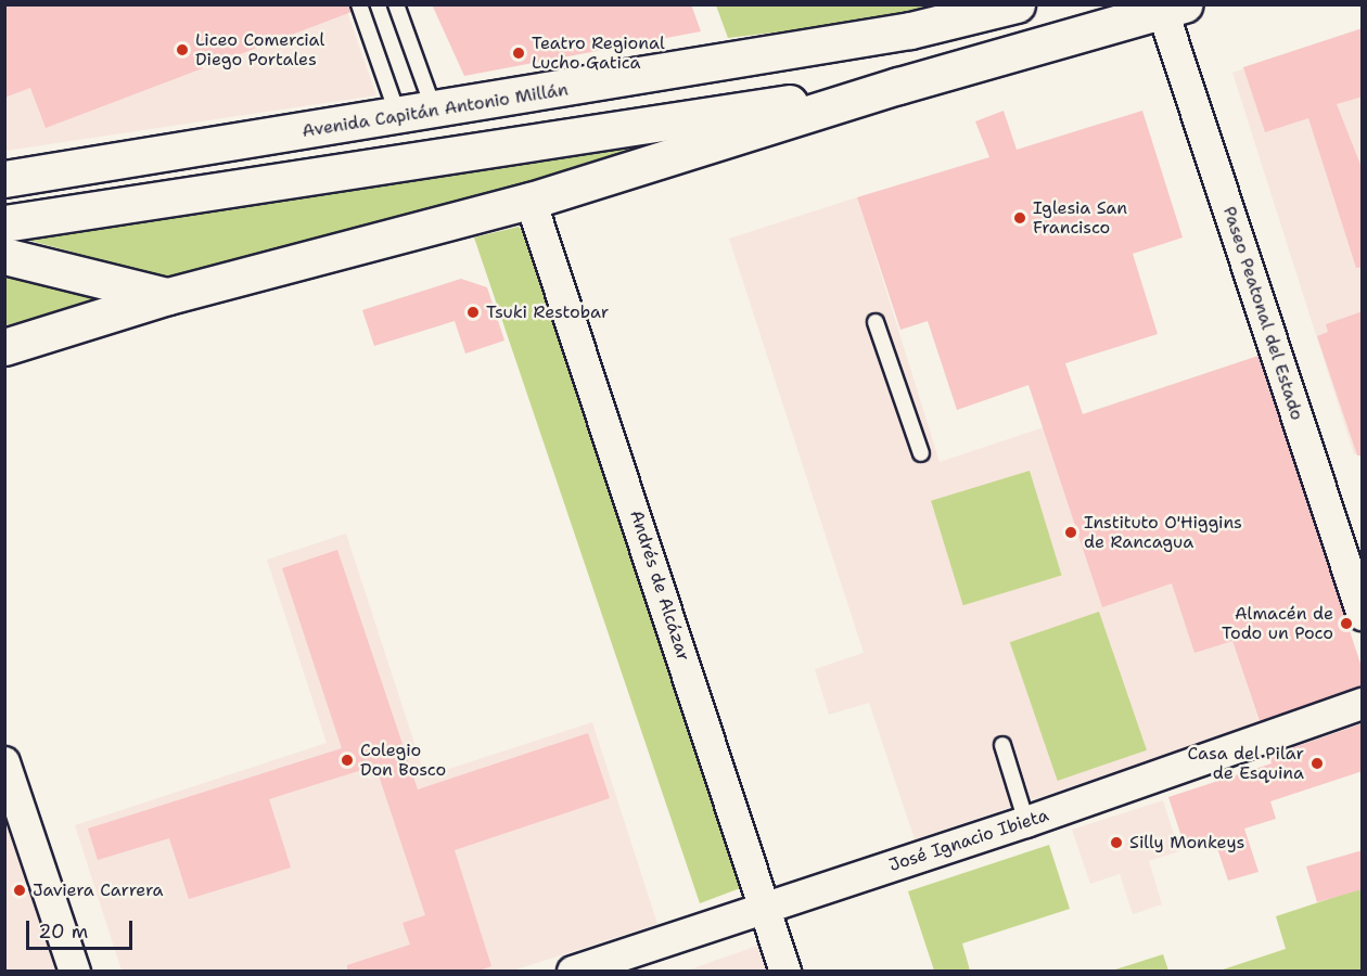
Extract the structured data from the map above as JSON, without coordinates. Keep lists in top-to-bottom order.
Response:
{
  "streets": {
    "main road": ["Avenida Capitán Antonio Millán"],
    "street": ["Paseo Peatonal del Estado", "Andrés de Alcázar", "José Ignacio Ibieta"]
  },
  "crossings": [
    ["Andrés de Alcázar", "José Ignacio Ibieta"]
  ],
  "places": [
    "Liceo Comercial Diego Portales",
    "Teatro Regional Lucho Gatica",
    "Iglesia San Francisco",
    "Tsuki Restobar",
    "Instituto O'Higgins de Rancagua",
    "Almacén de Todo un Poco",
    "Colegio Don Bosco",
    "Casa del Pilar de Esquina",
    "Silly Monkeys",
    "Javiera Carrera"
  ],
  "scale_bar": "20 m"
}
